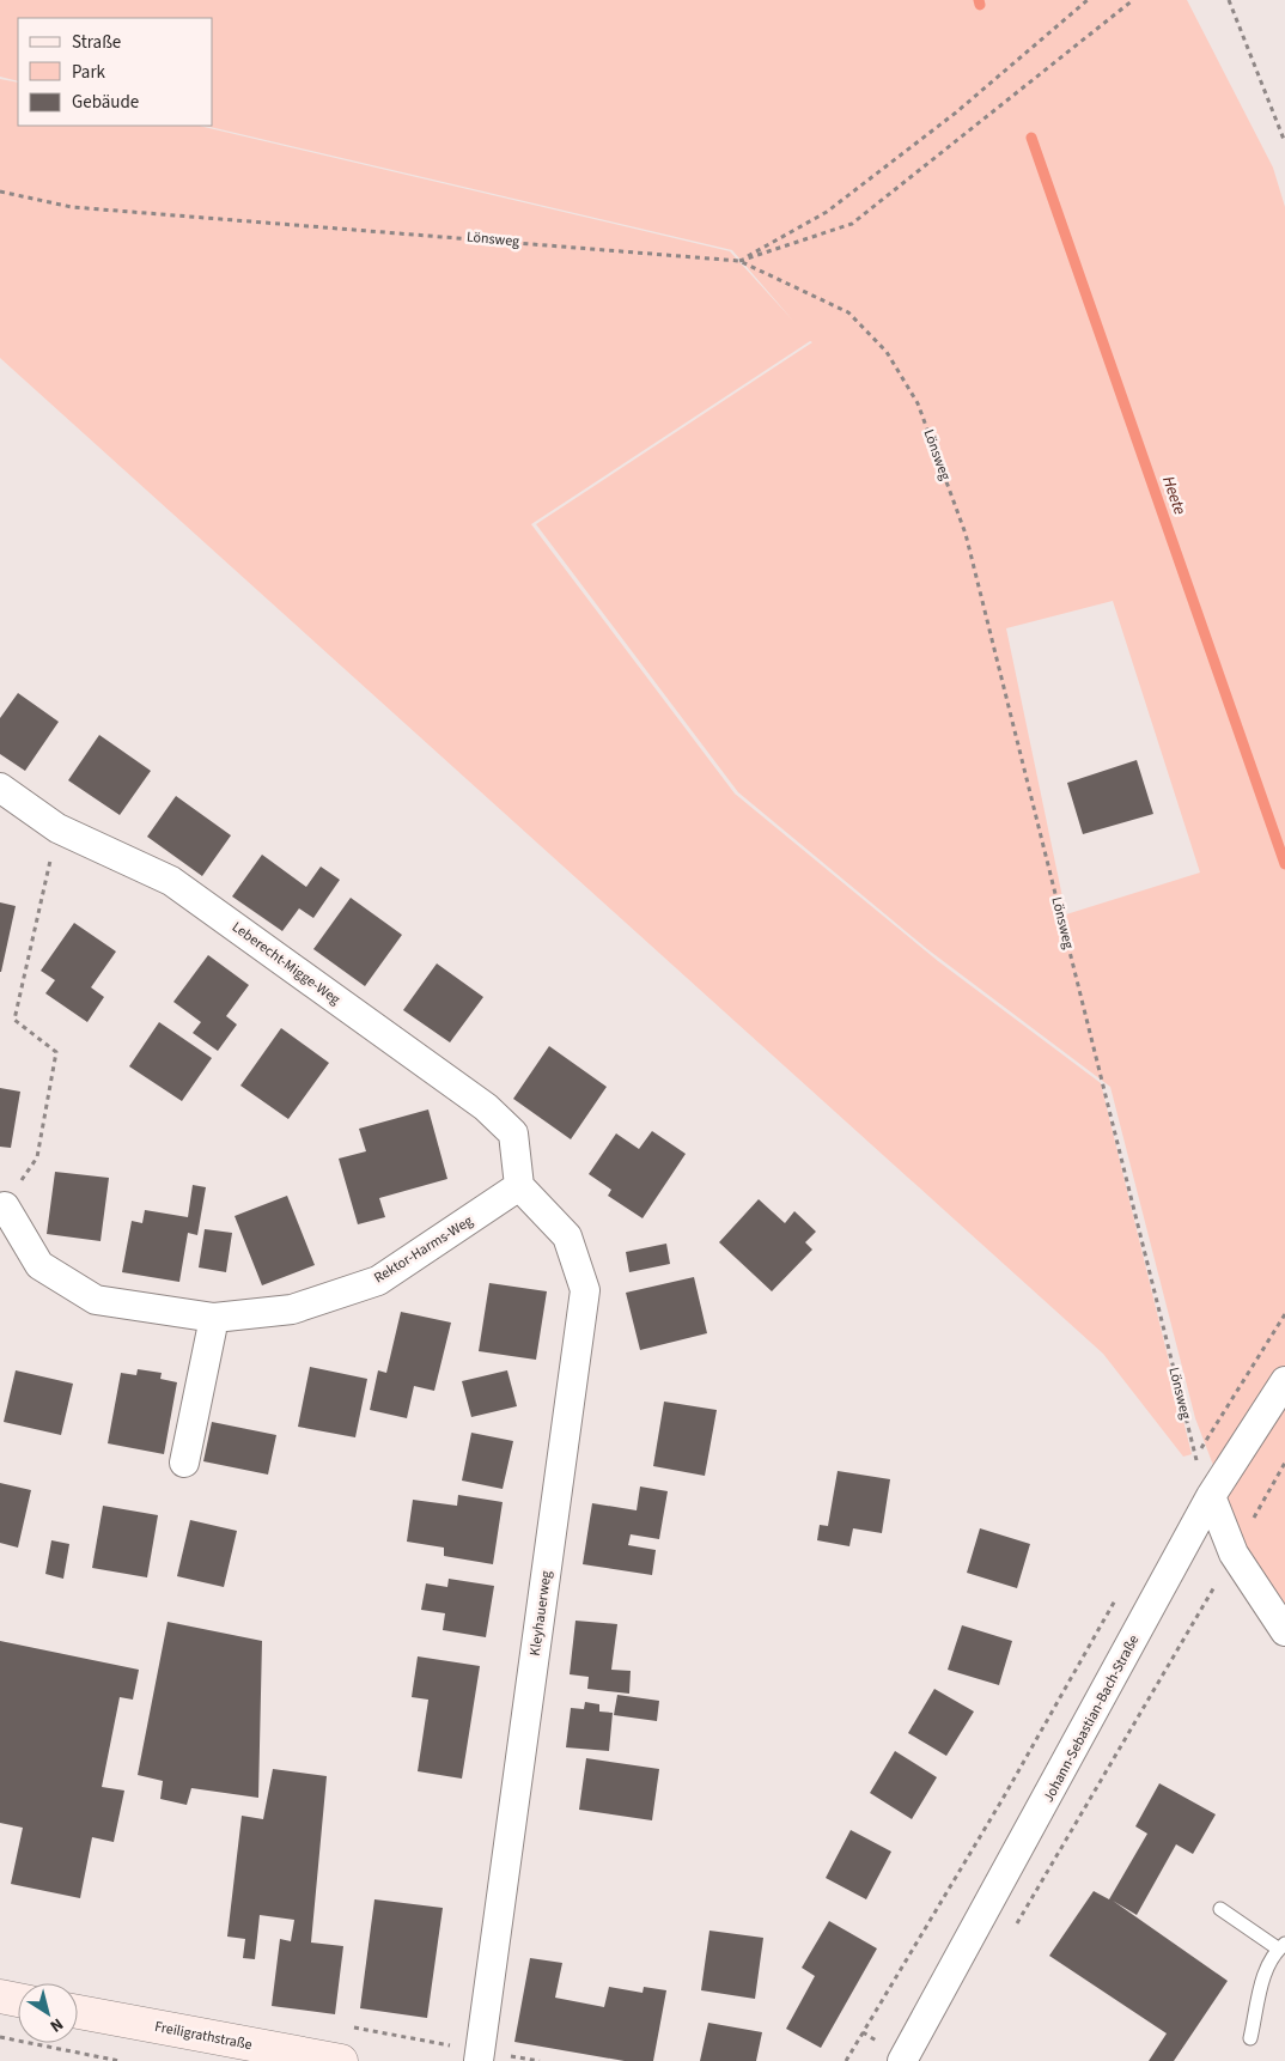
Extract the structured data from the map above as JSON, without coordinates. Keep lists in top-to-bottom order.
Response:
{
  "streets": {
    "main road": ["Freiligrathstraße"],
    "street": [
      "Leberecht-Migge-Weg",
      "Rektor-Harms-Weg",
      "Kleyhauerweg",
      "Johann-Sebastian-Bach-Straße"
    ],
    "path": ["Lönsweg"]
  },
  "crossings": [
    ["Leberecht-Migge-Weg", "Rektor-Harms-Weg"],
    ["Leberecht-Migge-Weg", "Kleyhauerweg"],
    ["Rektor-Harms-Weg", "Kleyhauerweg"]
  ],
  "water": ["Heete"],
  "legend": ["Straße", "Park", "Gebäude"],
  "north": "bottom right"
}
